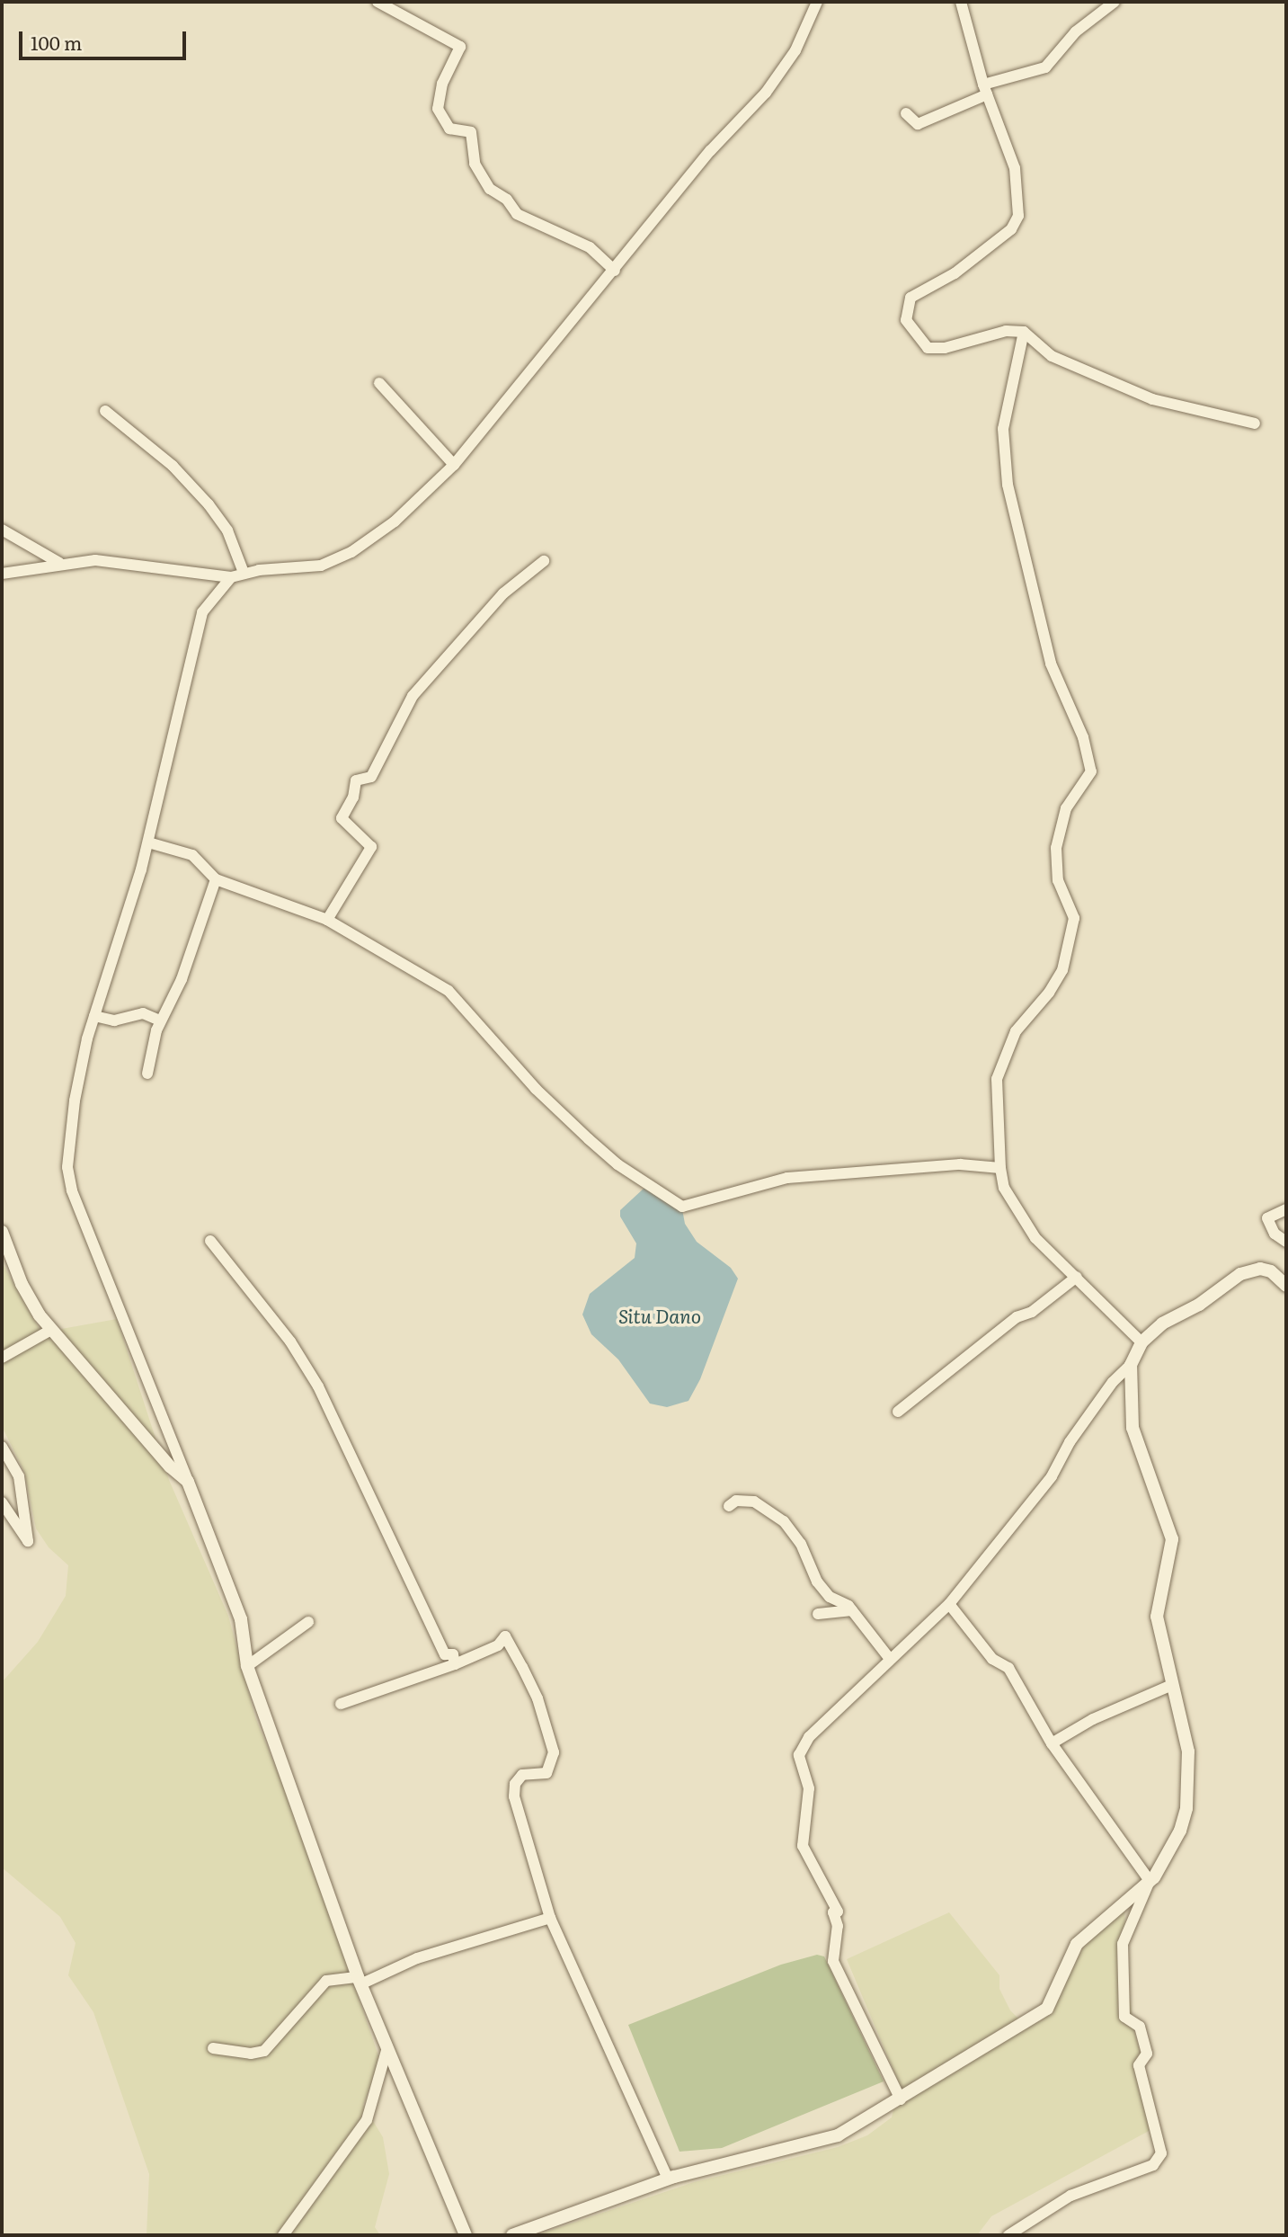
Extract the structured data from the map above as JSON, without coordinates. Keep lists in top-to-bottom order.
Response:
{
  "water": ["Situ Dano"],
  "scale_bar": "100 m"
}
